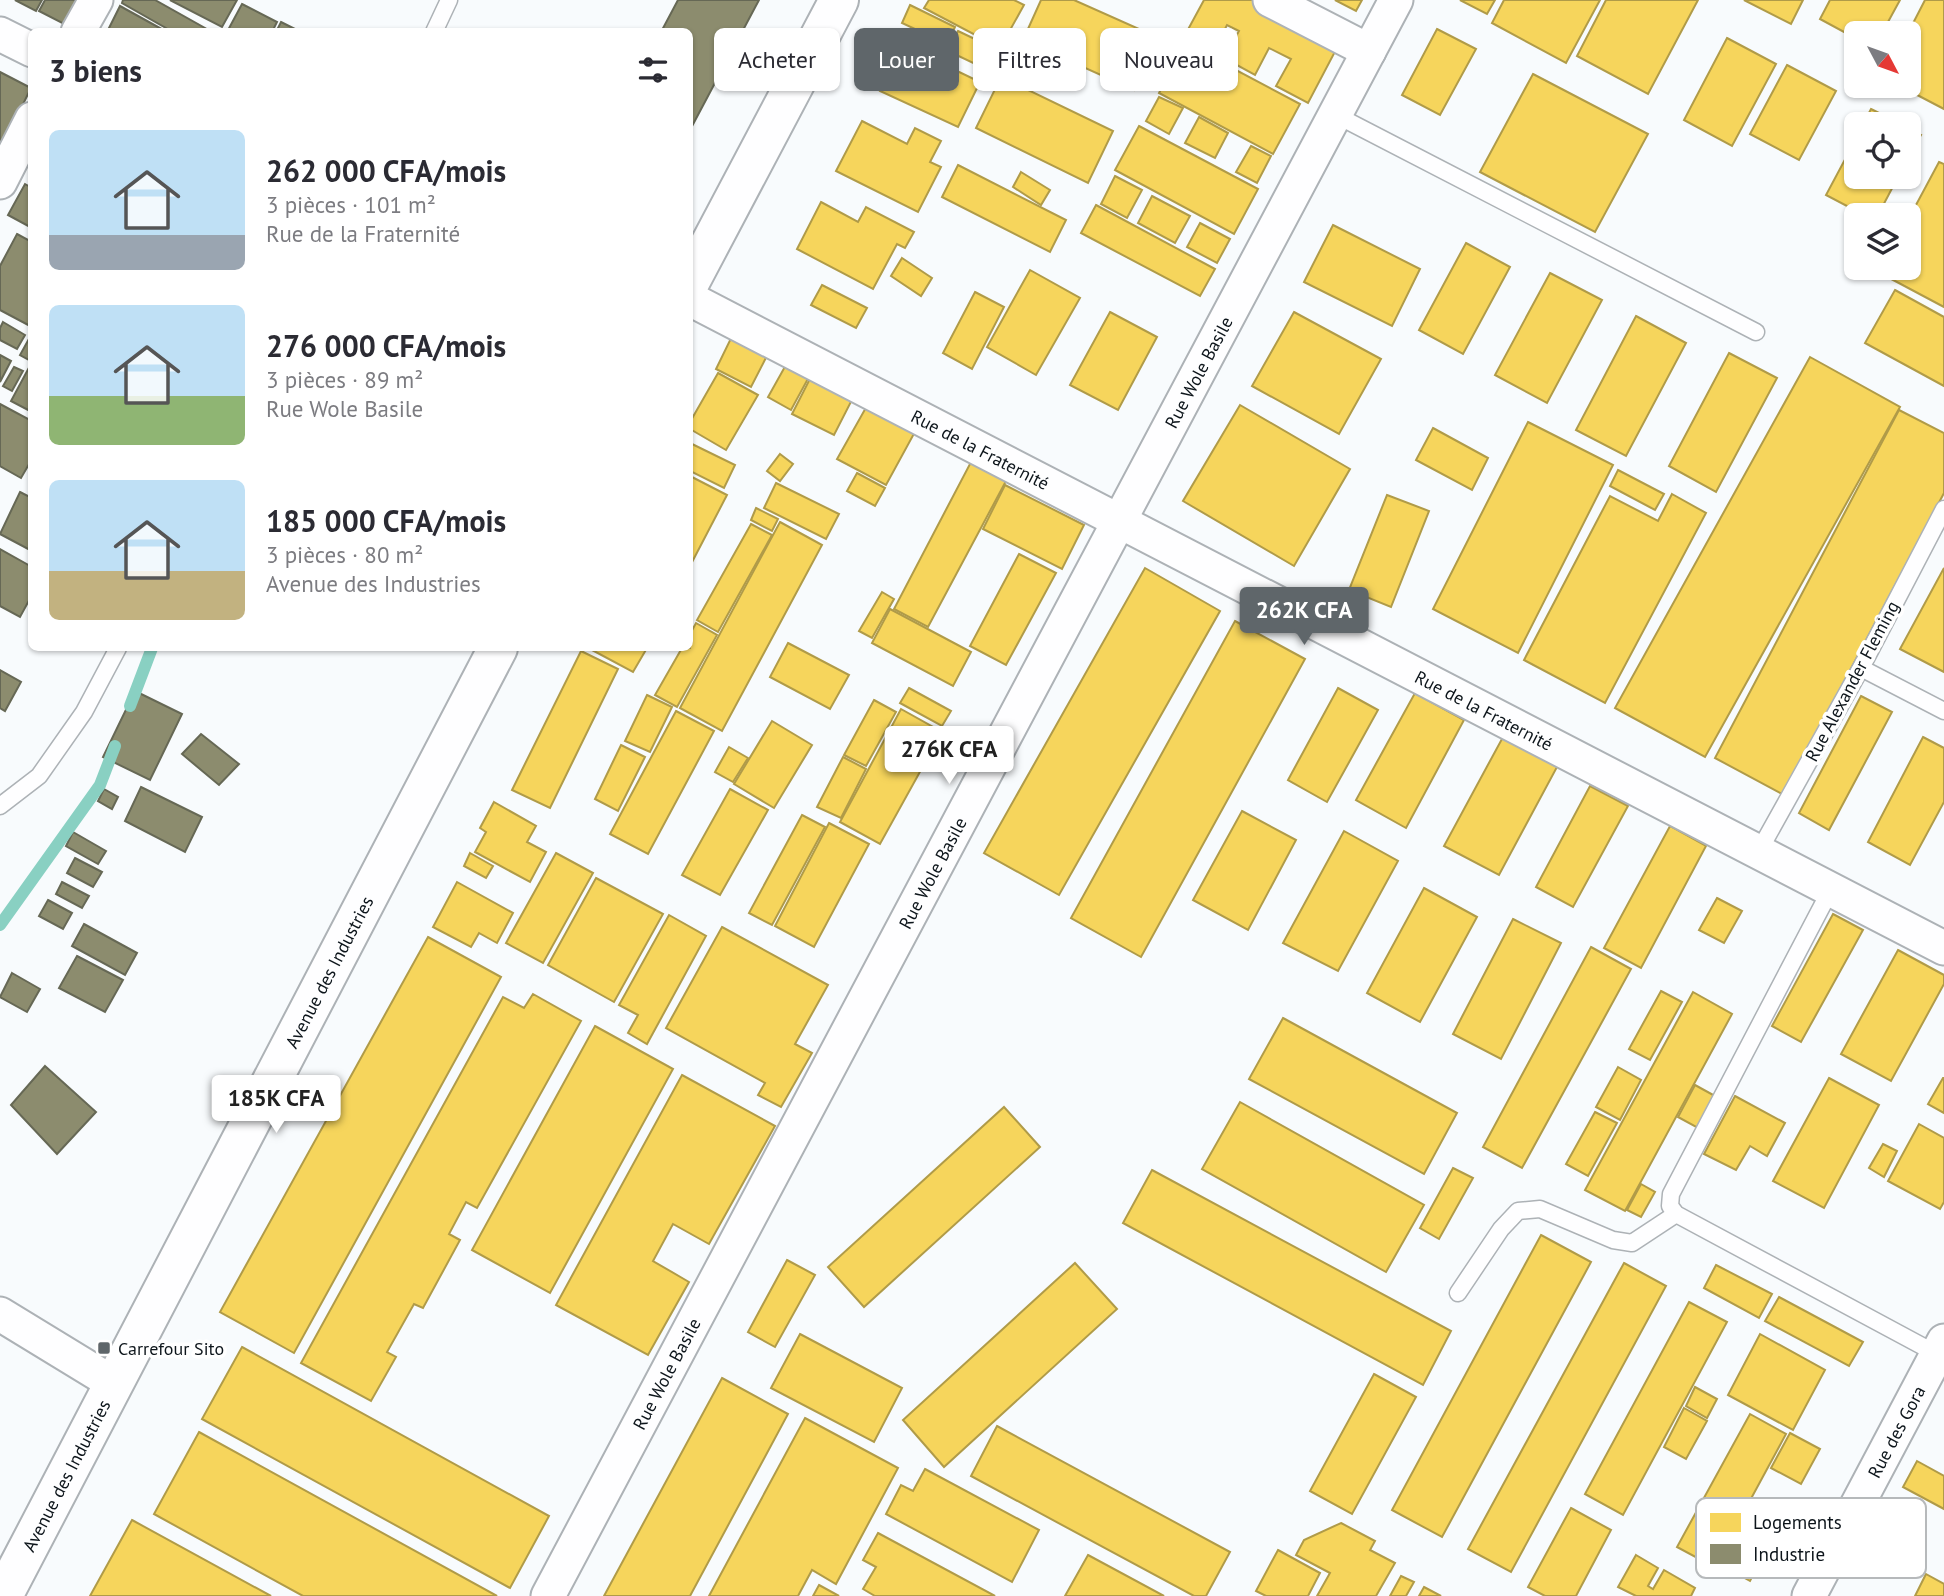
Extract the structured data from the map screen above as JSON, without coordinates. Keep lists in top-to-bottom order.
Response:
{
  "streets": {
    "street": [
      "Rue Wole Basile",
      "Rue de la Fraternité",
      "Avenue des Industries",
      "Rue des Gora"
    ],
    "lane": ["Rue Alexander Fleming"]
  },
  "crossings": [
    ["Rue Wole Basile", "Rue de la Fraternité"],
    ["Rue de la Fraternité", "Rue Alexander Fleming"]
  ],
  "places": {
    "transit": ["Carrefour Sito"]
  },
  "legend": ["Logements", "Industrie"],
  "north": "bottom right",
  "page": {
    "chip": [
      "Acheter",
      "Louer",
      "Filtres",
      "Nouveau"
    ],
    "heading": "3 biens",
    "list": [
      {
        "name": "262 000 CFA/mois",
        "note": "3 pièces · 101 m² · Rue de la Fraternité"
      },
      {
        "name": "276 000 CFA/mois",
        "note": "3 pièces · 89 m² · Rue Wole Basile"
      },
      {
        "name": "185 000 CFA/mois",
        "note": "3 pièces · 80 m² · Avenue des Industries"
      }
    ],
    "price": ["262K CFA", "276K CFA", "185K CFA"]
  }
}
